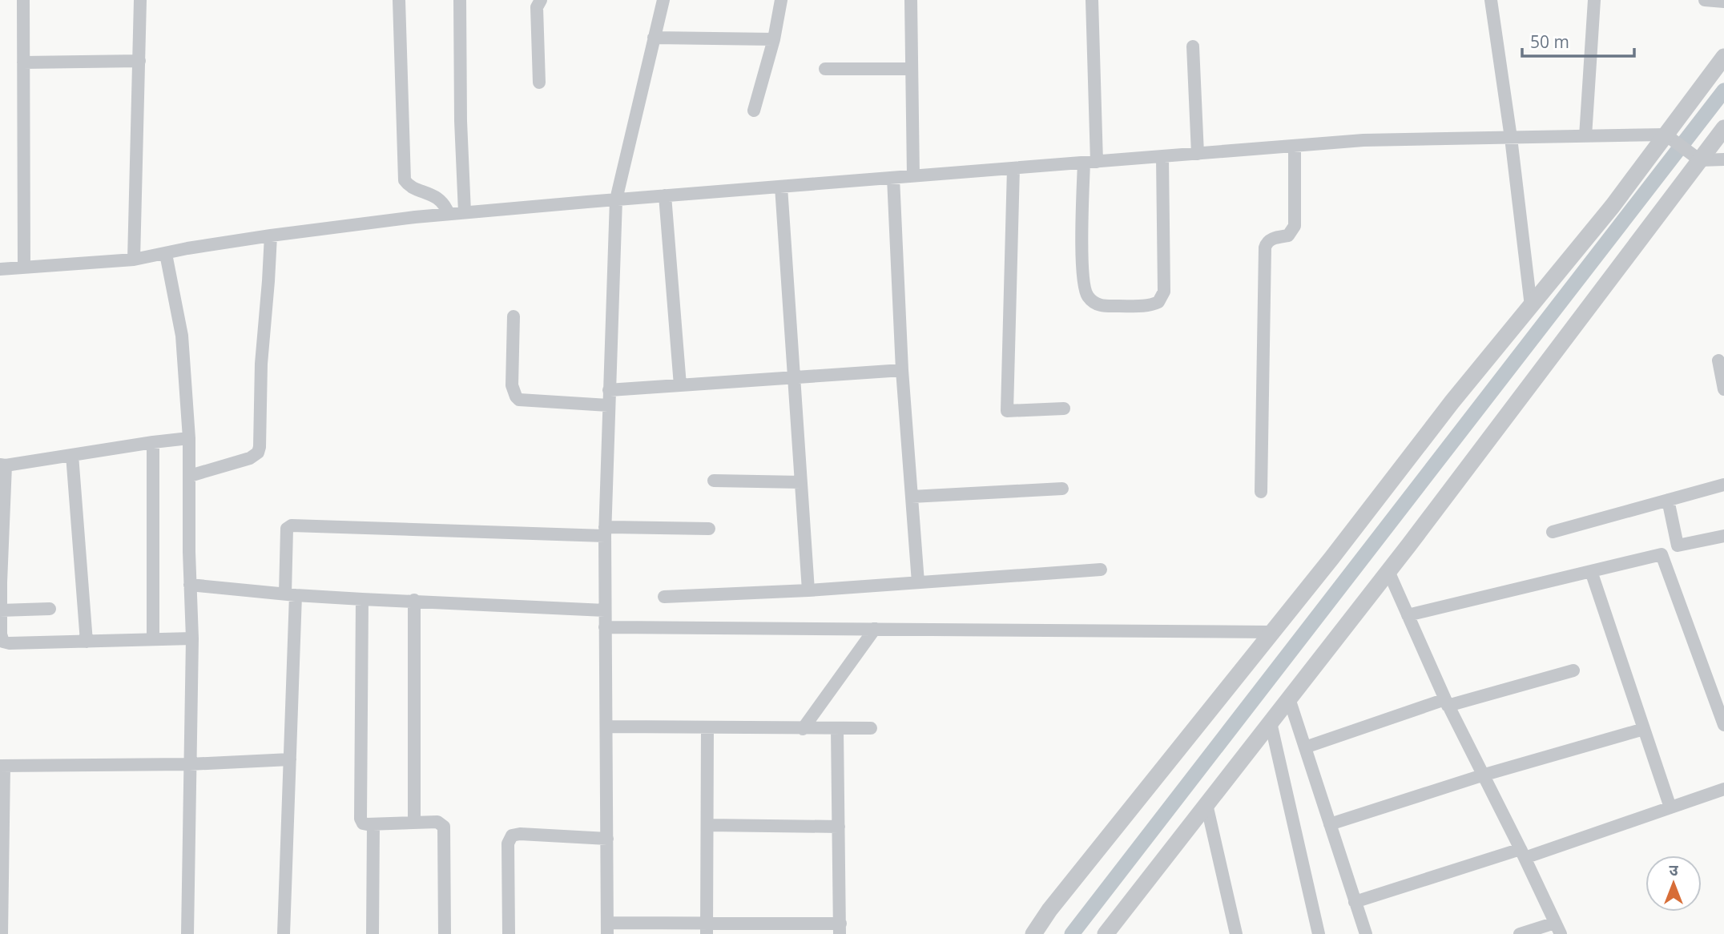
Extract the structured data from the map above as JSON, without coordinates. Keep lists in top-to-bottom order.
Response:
{
  "scale_bar": "50 m",
  "north": "top"
}
